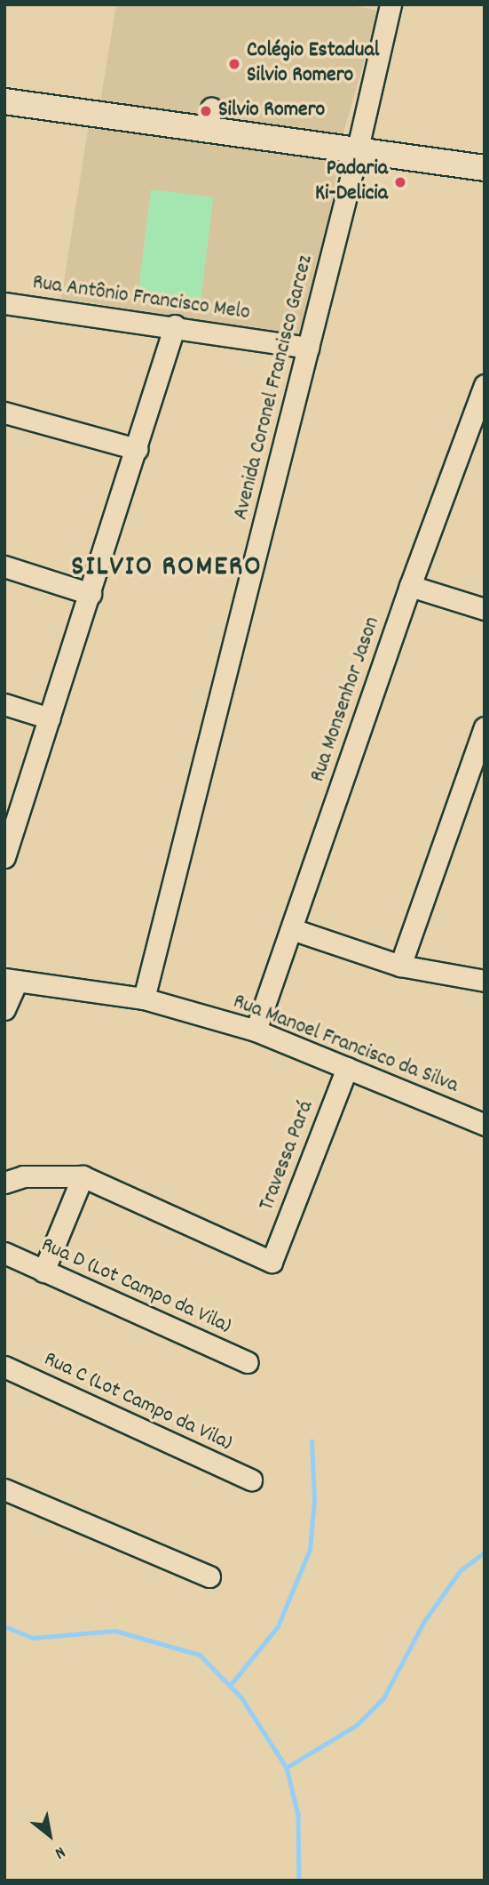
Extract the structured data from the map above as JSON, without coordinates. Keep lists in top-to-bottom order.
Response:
{
  "streets": {
    "street": [
      "Rua Antônio Francisco Melo",
      "Avenida Coronel Francisco Garcez",
      "Rua Monsenhor Jason",
      "Rua Manoel Francisco da Silva",
      "Travessa Pará",
      "Rua D (Lot Campo da Vila)",
      "Rua C (Lot Campo da Vila)"
    ]
  },
  "crossings": [
    ["Rua Antônio Francisco Melo", "Avenida Coronel Francisco Garcez"],
    ["Avenida Coronel Francisco Garcez", "Rua Manoel Francisco da Silva"],
    ["Rua Monsenhor Jason", "Rua Manoel Francisco da Silva"],
    ["Rua Manoel Francisco da Silva", "Travessa Pará"]
  ],
  "districts": ["SILVIO ROMERO"],
  "places": ["Colégio Estadual Silvio Romero", "Silvio Romero", "Padaria Ki-Delicia"],
  "north": "bottom right"
}
